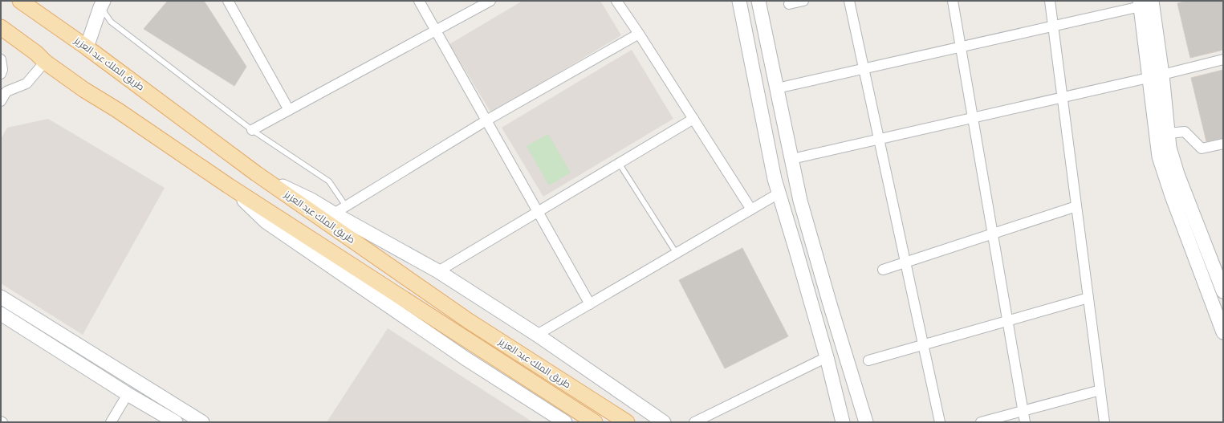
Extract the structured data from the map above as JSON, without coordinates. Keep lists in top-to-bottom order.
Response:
{
  "streets": {
    "main road": ["طريق الملك عبد العزيز"]
  }
}
